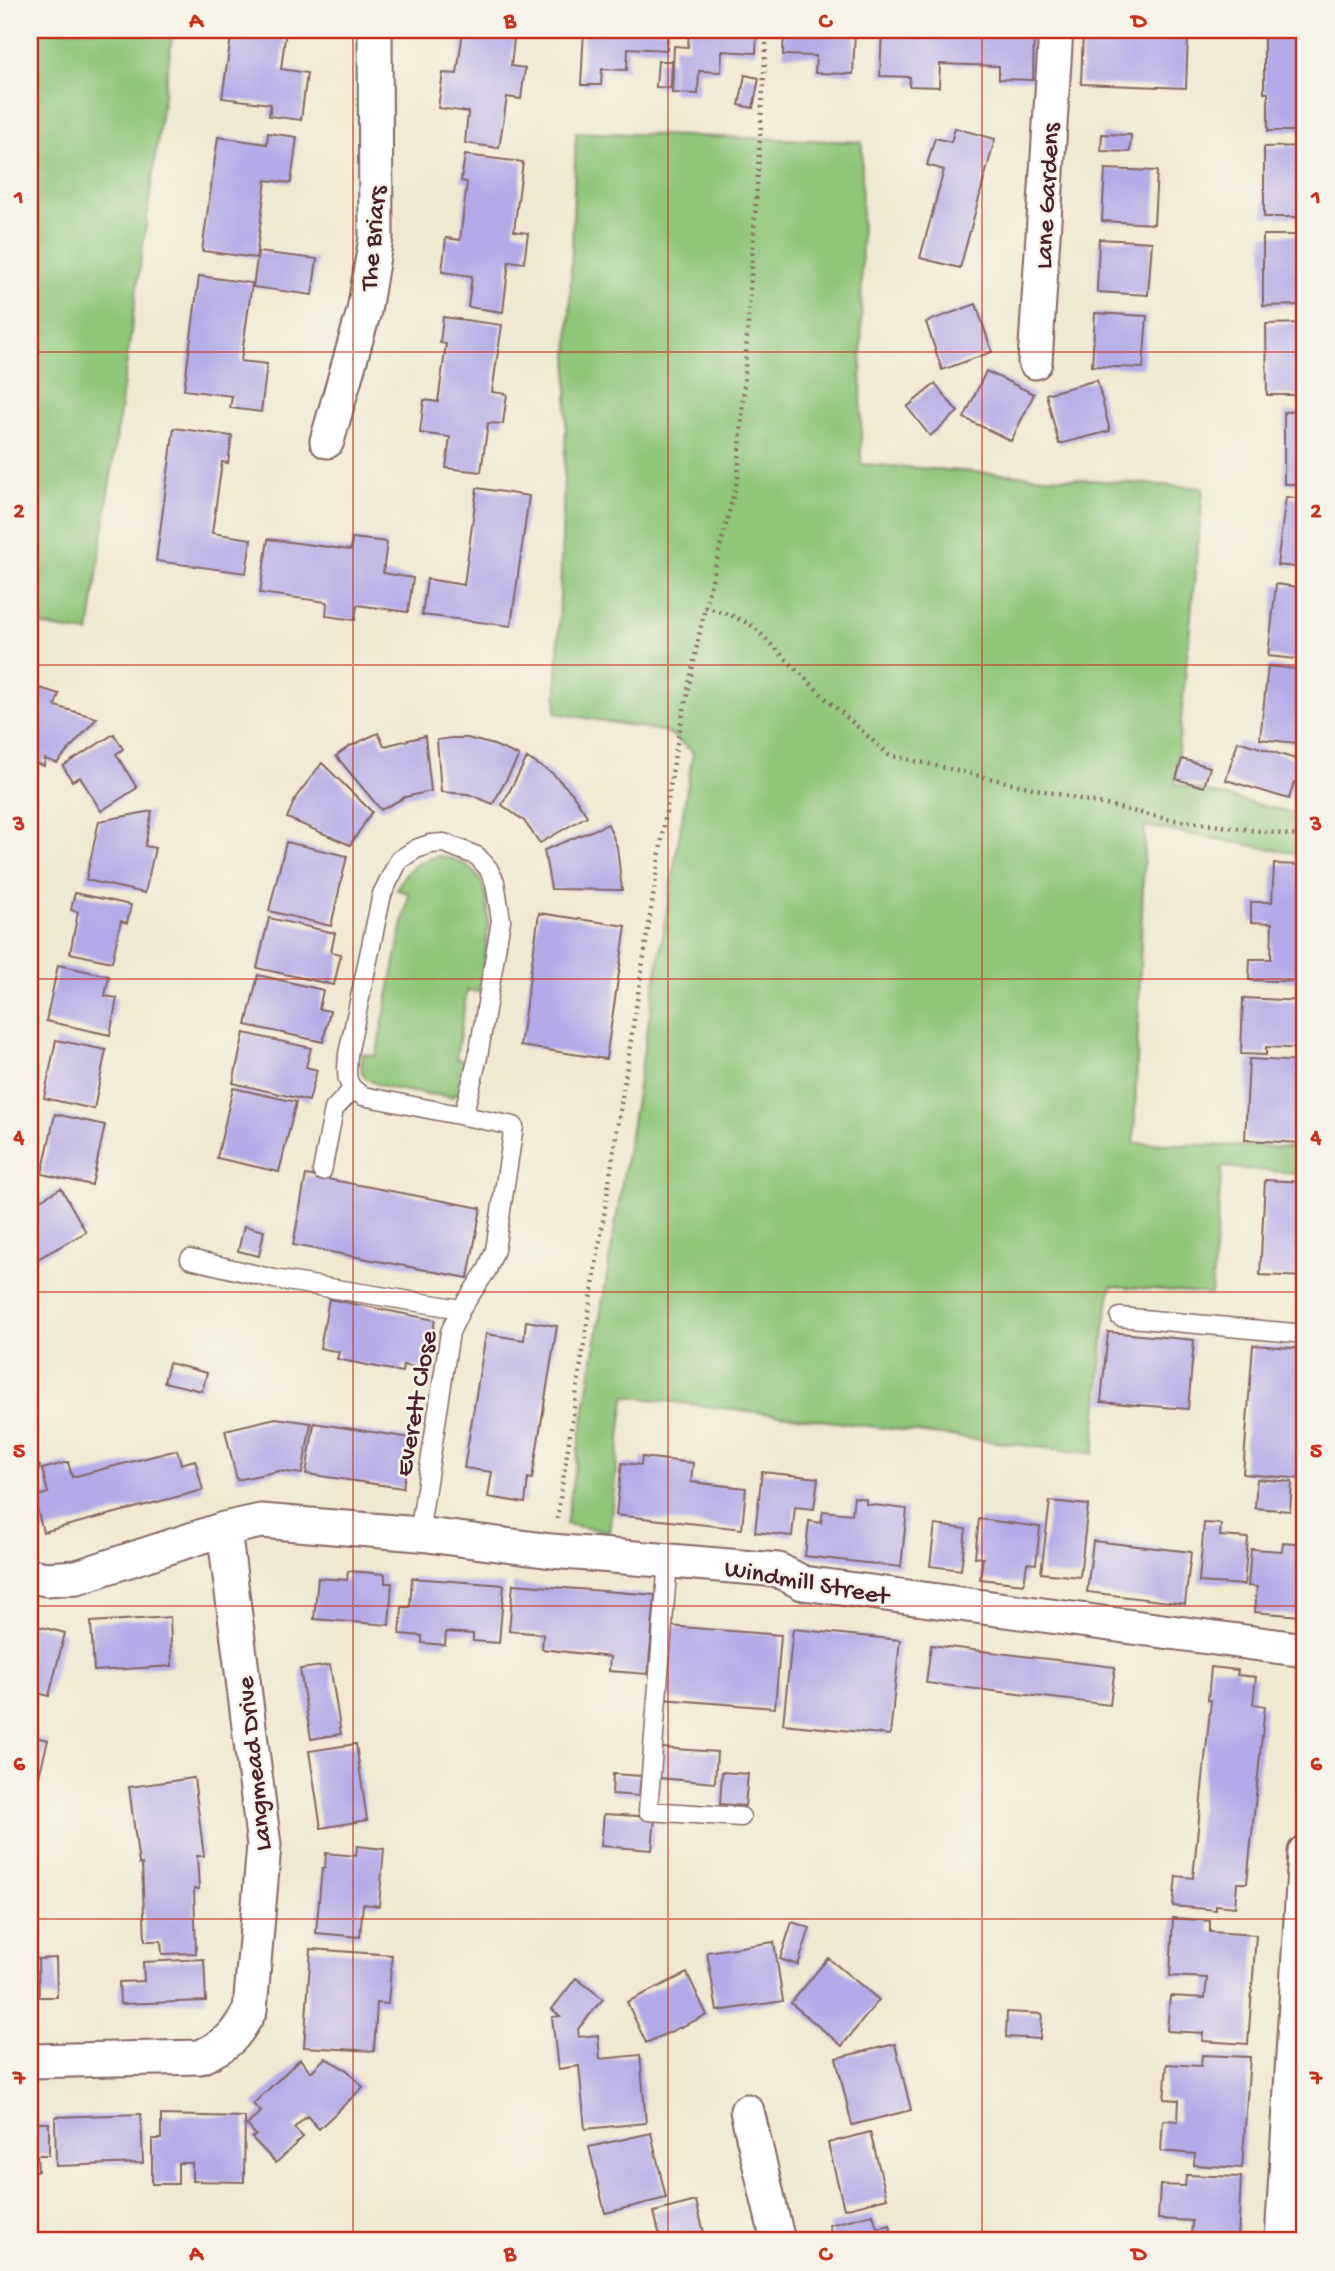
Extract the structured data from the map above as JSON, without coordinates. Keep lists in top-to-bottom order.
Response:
{
  "streets": {
    "street": [
      "Lane Gardens",
      "The Briars",
      "Windmill Street",
      "Langmead Drive"
    ],
    "lane": ["Everett Close"]
  },
  "crossings": [
    ["Everett Close", "Windmill Street"],
    ["Windmill Street", "Langmead Drive"]
  ],
  "grid": {
    "columns": [
      "A",
      "B",
      "C",
      "D"
    ],
    "rows": [
      "1",
      "2",
      "3",
      "4",
      "5",
      "6",
      "7"
    ]
  }
}
